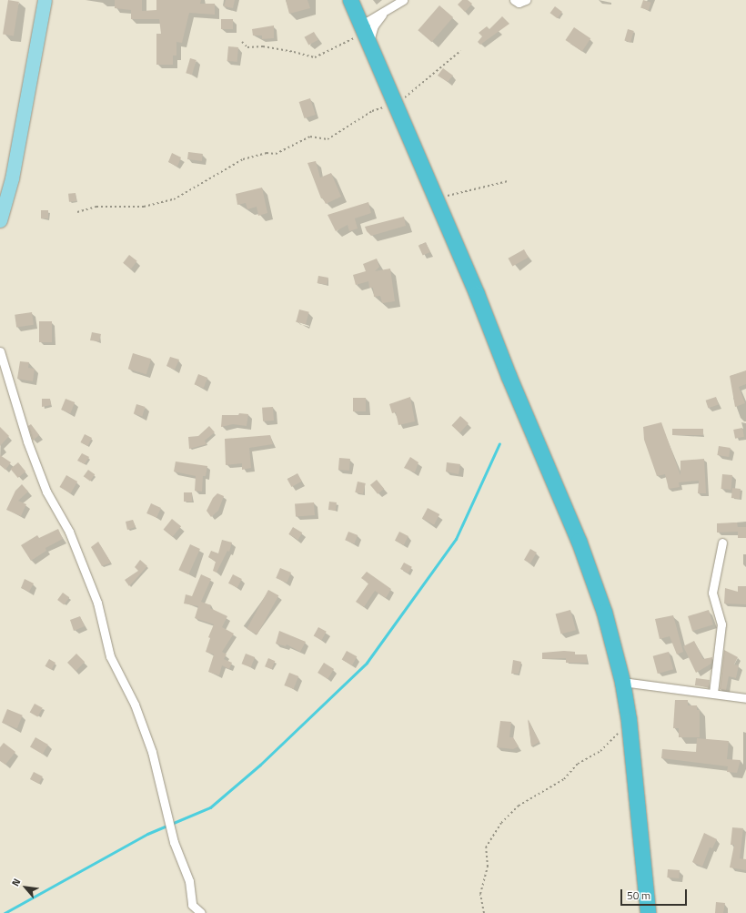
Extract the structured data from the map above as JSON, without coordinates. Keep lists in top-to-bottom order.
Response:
{
  "scale_bar": "50 m",
  "north": "top left"
}
